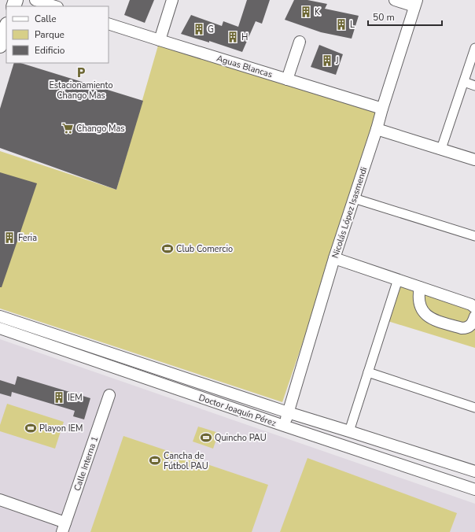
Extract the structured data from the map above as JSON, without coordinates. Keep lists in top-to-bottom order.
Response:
{
  "streets": {
    "street": [
      "Aguas Blancas",
      "Nicolás López Isasmendi",
      "Doctor Joaquín Pérez",
      "Calle Interna 1"
    ]
  },
  "crossings": [
    ["Aguas Blancas", "Nicolás López Isasmendi"],
    ["Nicolás López Isasmendi", "Doctor Joaquín Pérez"]
  ],
  "places": {
    "building": [
      "K",
      "L",
      "G",
      "H",
      "J",
      "Feria",
      "IEM"
    ],
    "parking": ["Estacionamiento Chango Mas"],
    "supermarket": ["Chango Mas"],
    "sports": [
      "Club Comercio",
      "Playon IEM",
      "Quincho PAU",
      "Cancha de Fútbol PAU"
    ]
  },
  "legend": ["Calle", "Parque", "Edificio"],
  "scale_bar": "50 m"
}
